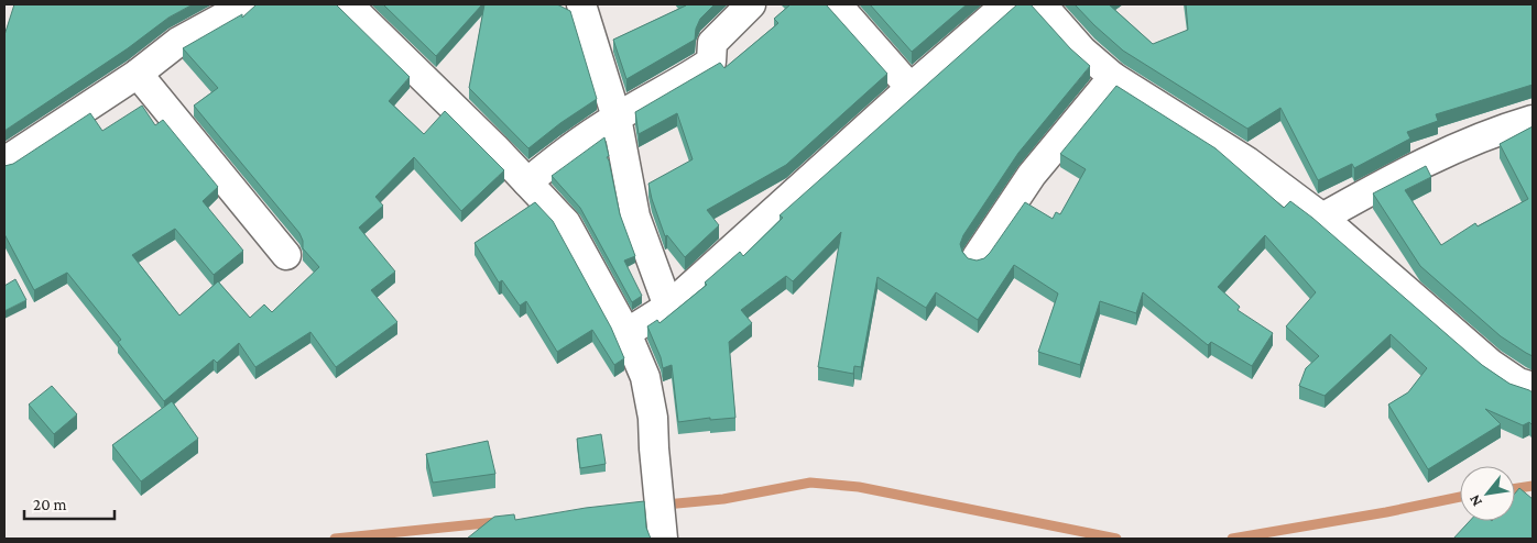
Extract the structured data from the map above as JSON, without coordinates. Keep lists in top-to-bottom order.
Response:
{
  "scale_bar": "20 m",
  "north": "bottom left"
}
